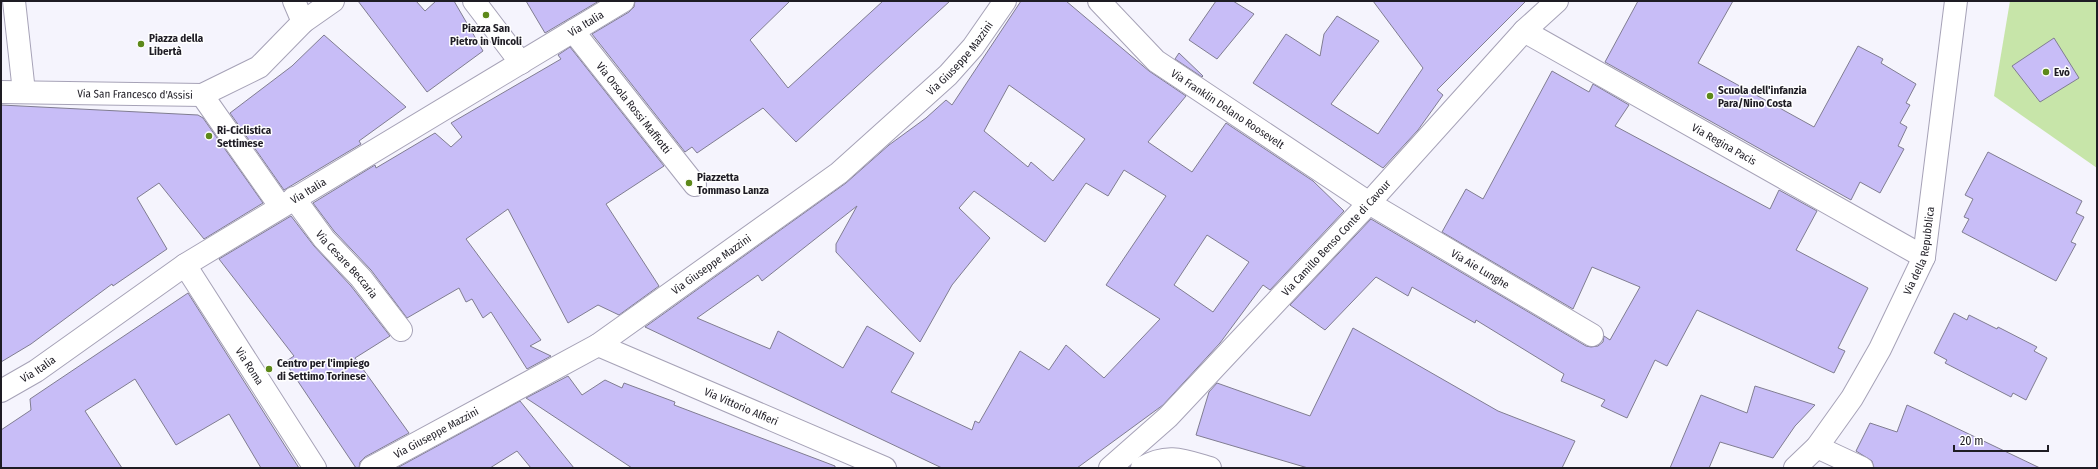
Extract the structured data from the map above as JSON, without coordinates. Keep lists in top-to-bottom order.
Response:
{
  "streets": {
    "street": [
      "Via Italia",
      "Via Giuseppe Mazzini",
      "Via San Francesco d'Assisi",
      "Via Orsola Rossi Maffiotti",
      "Via Franklin Delano Roosevelt",
      "Via Regina Pacis",
      "Via Camillo Benso Conte di Cavour",
      "Via della Repubblica",
      "Via Cesare Beccaria",
      "Via Aie Lunghe",
      "Via Roma",
      "Via Vittorio Alfieri"
    ]
  },
  "crossings": [
    ["Via Italia", "Via Orsola Rossi Maffiotti"],
    ["Via Italia", "Via Cesare Beccaria"],
    ["Via Italia", "Via Roma"],
    ["Via Giuseppe Mazzini", "Via Vittorio Alfieri"],
    ["Via San Francesco d'Assisi", "Via Cesare Beccaria"],
    ["Via Franklin Delano Roosevelt", "Via Camillo Benso Conte di Cavour"],
    ["Via Franklin Delano Roosevelt", "Via Aie Lunghe"],
    ["Via Regina Pacis", "Via Camillo Benso Conte di Cavour"],
    ["Via Regina Pacis", "Via della Repubblica"],
    ["Via Camillo Benso Conte di Cavour", "Via Aie Lunghe"]
  ],
  "places": [
    "Piazza San Pietro in Vincoli",
    "Piazza della Libertà",
    "Evò",
    "Scuola dell'infanzia Para/Nino Costa",
    "Ri-Ciclistica Settimese",
    "Piazzetta Tommaso Lanza",
    "Centro per l'impiego di Settimo Torinese"
  ],
  "scale_bar": "20 m"
}
